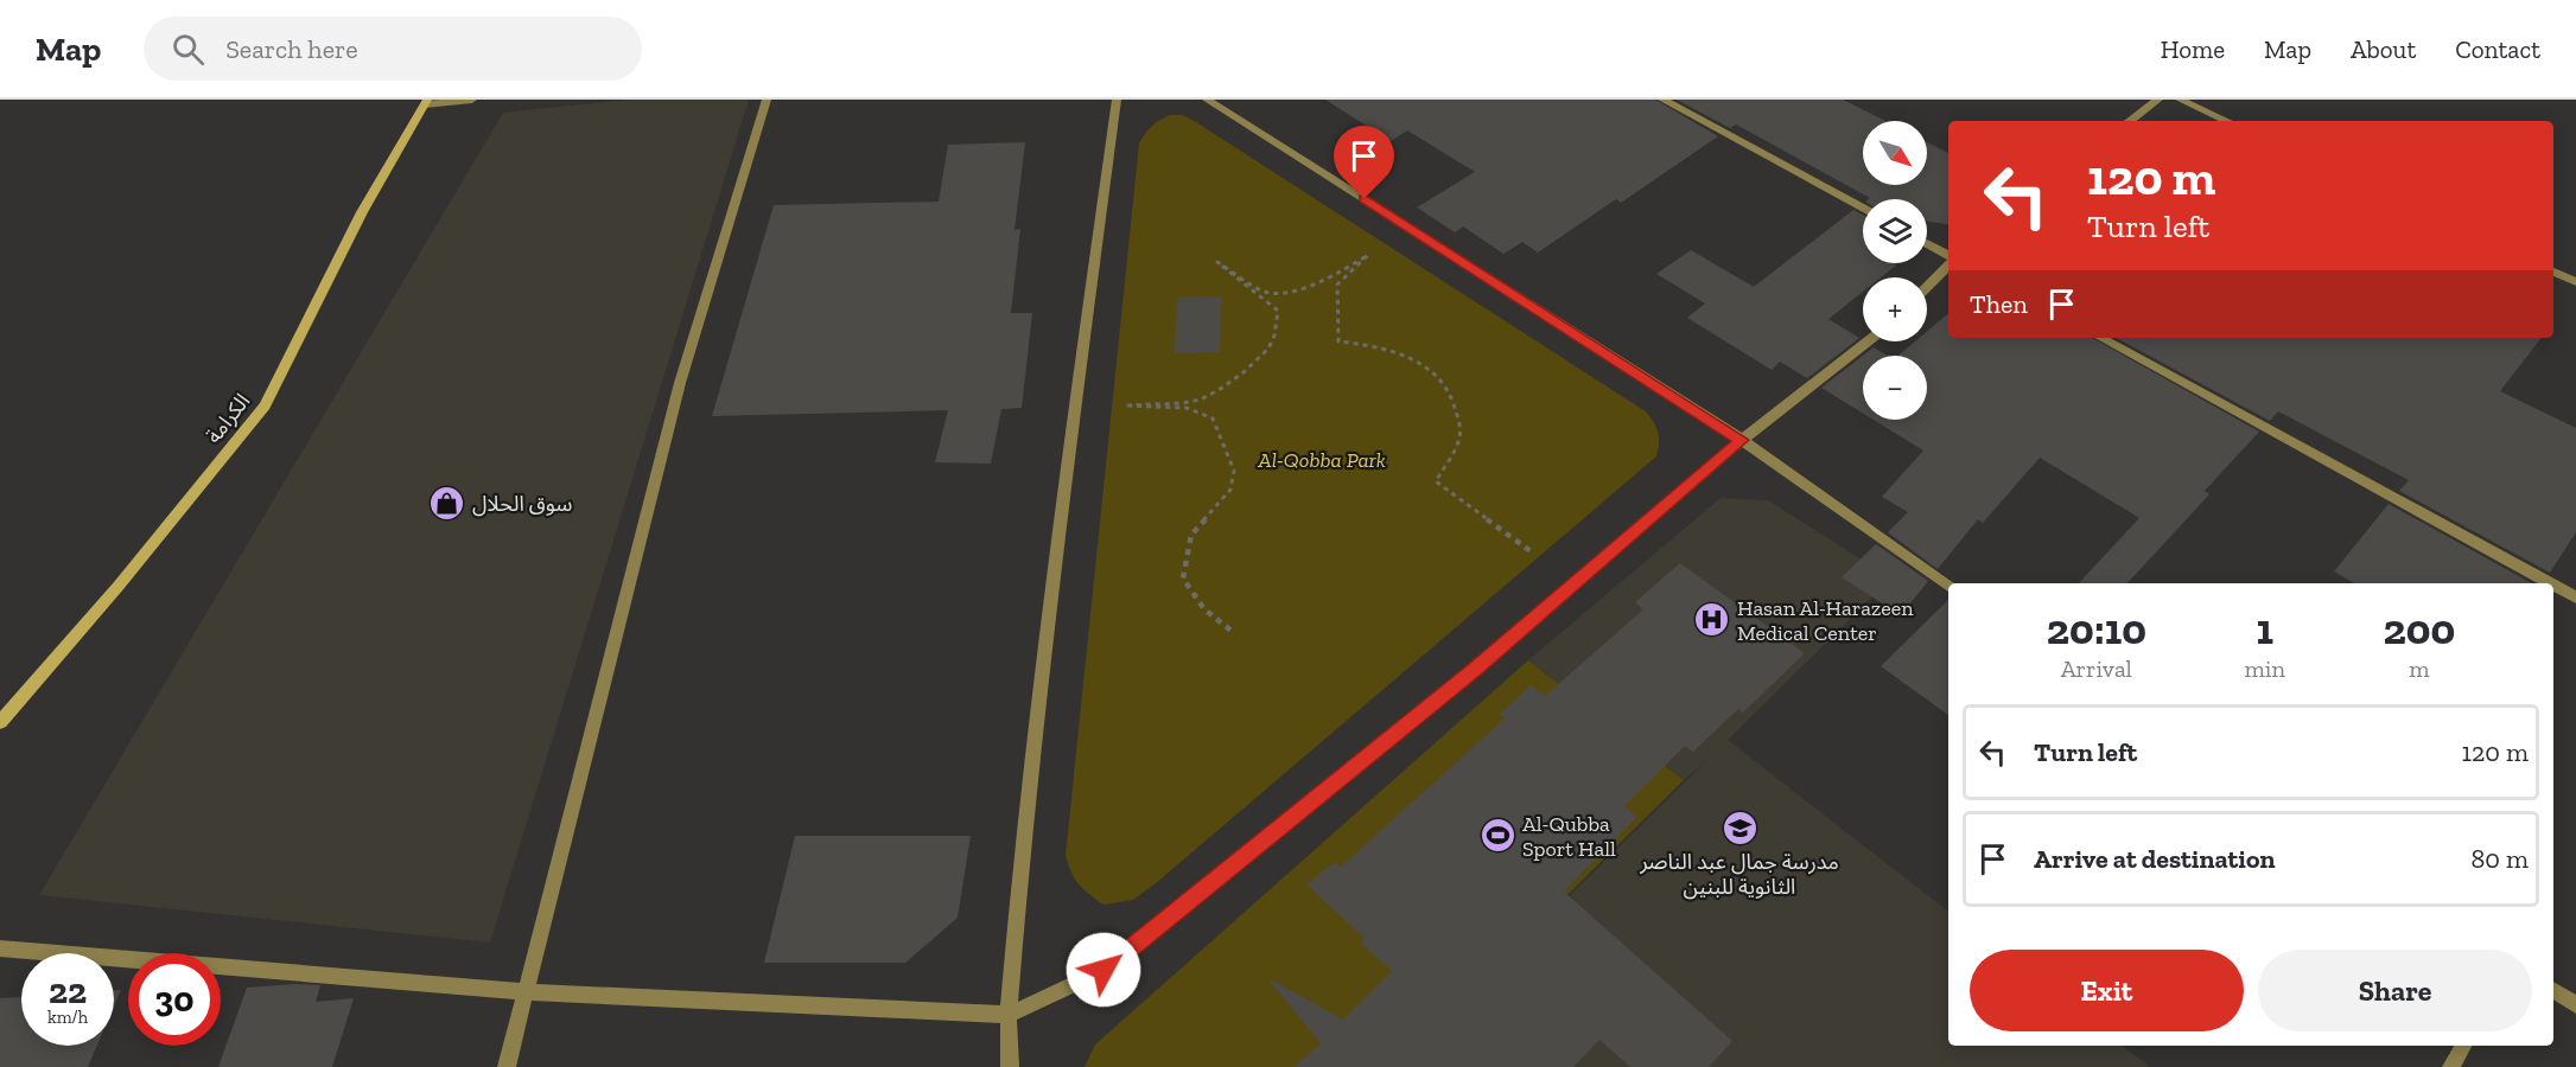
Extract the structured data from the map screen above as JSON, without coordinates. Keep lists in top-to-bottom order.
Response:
{
  "streets": {
    "main road": ["الكرامة"]
  },
  "parks": ["Al-Qobba Park"],
  "places": {
    "shop": ["سوق الحلال"],
    "hospital": ["Hasan Al-Harazeen Medical Center"],
    "school or university": ["مدرسة جمال عبد الناصر الثانوية للبنين"],
    "sports": ["Al-Qubba Sport Hall"]
  },
  "north": "bottom right",
  "page": {
    "header": "Map",
    "search": "Search here",
    "nav": [
      "Home",
      "Map",
      "About",
      "Contact"
    ],
    "map_buttons": ["+", "−"],
    "turn": ["120 m", "Turn left"],
    "then": "Then",
    "eta": [
      "20:10",
      "Arrival",
      "1",
      "min",
      "200",
      "m"
    ],
    "list": [
      {
        "name": "Turn left",
        "value": "120 m"
      },
      {
        "name": "Arrive at destination",
        "value": "80 m"
      }
    ],
    "buttons": ["Exit", "Share"],
    "speed": "22 km/h",
    "limit": "30"
  }
}
